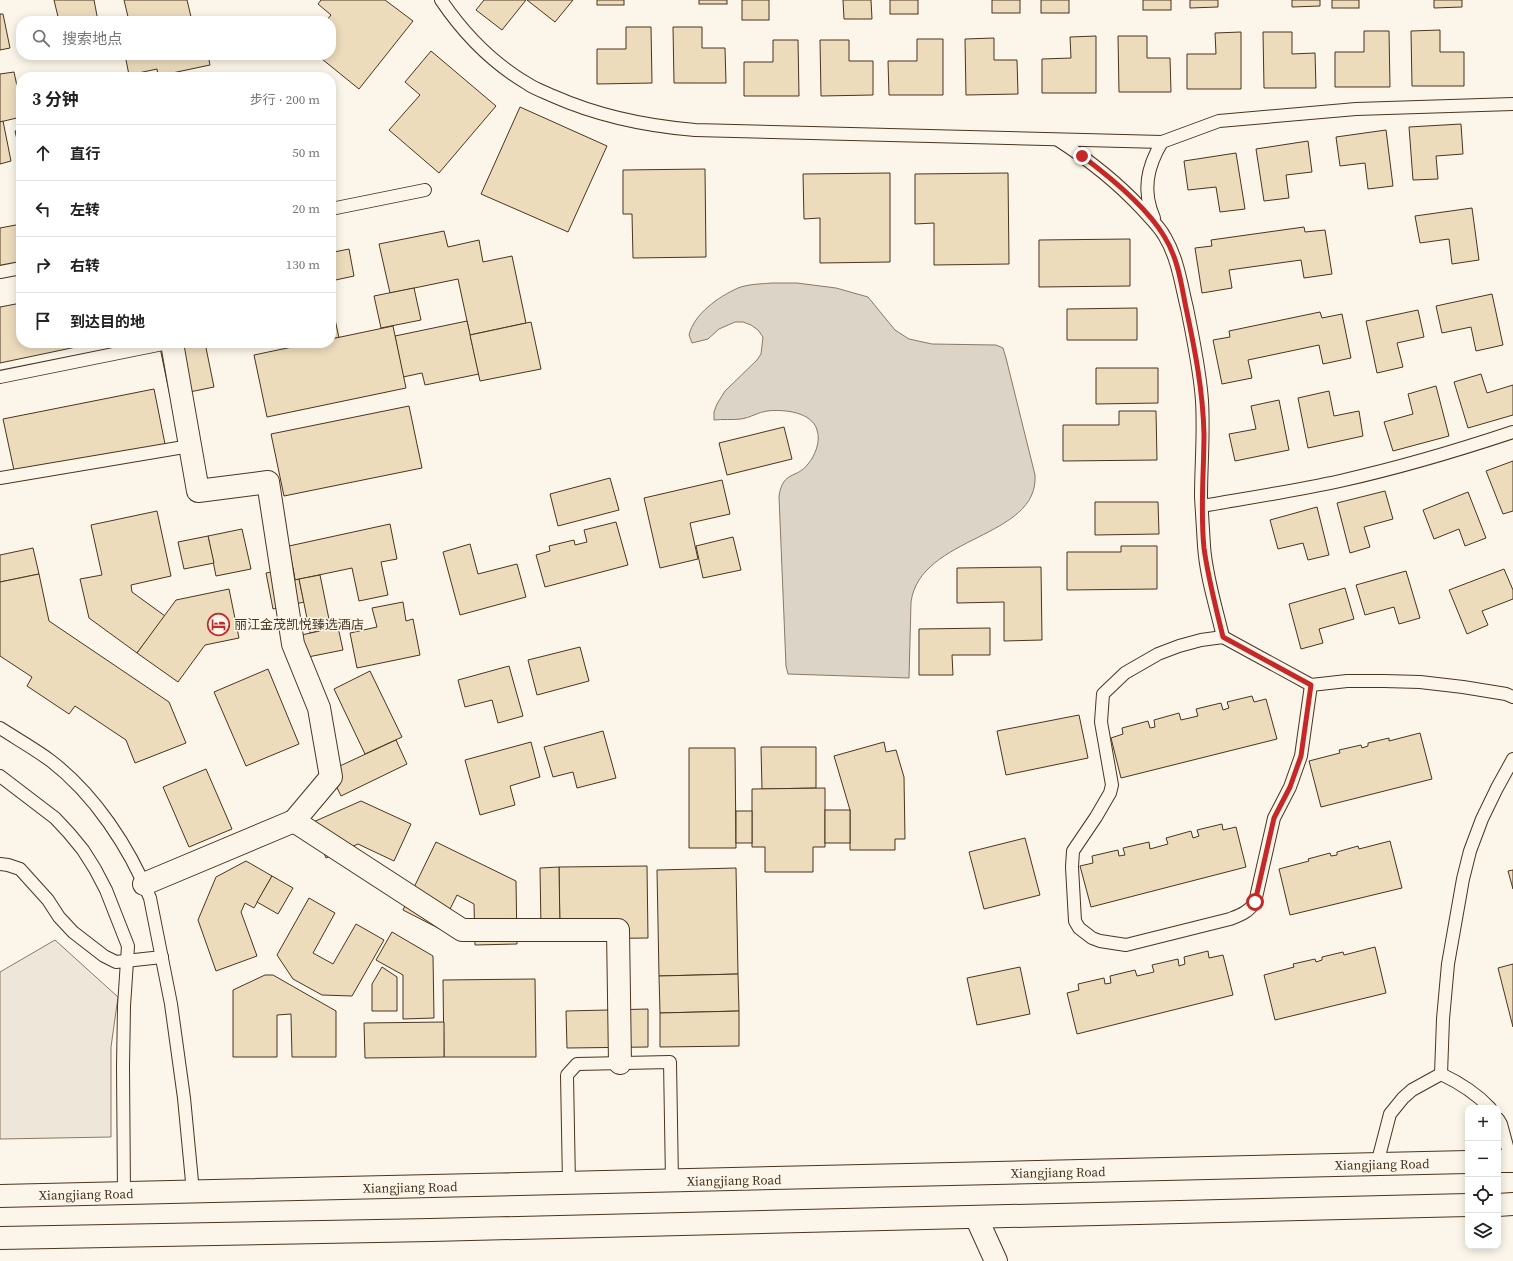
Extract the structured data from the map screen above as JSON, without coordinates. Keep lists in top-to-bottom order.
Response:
{
  "streets": {
    "main road": ["Xiangjiang Road"]
  },
  "places": {
    "hotel": ["丽江金茂凯悦臻选酒店"]
  },
  "page": {
    "search": "搜索地点",
    "heading": ["3 分钟", "步行 · 200 m"],
    "list": [
      ["直行", "50 m"],
      ["左转", "20 m"],
      ["右转", "130 m"],
      "到达目的地"
    ],
    "map_buttons": ["+", "−"]
  }
}
